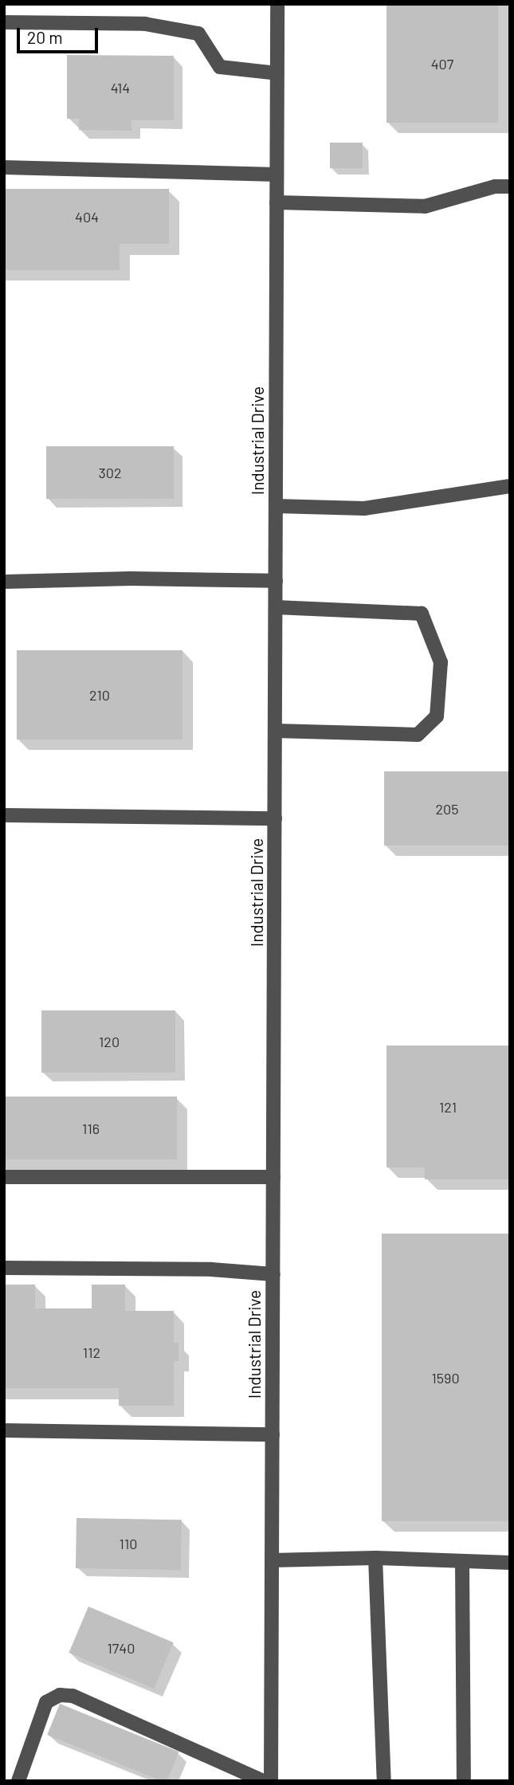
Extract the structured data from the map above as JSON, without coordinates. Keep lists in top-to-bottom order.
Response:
{
  "streets": {
    "street": ["Industrial Drive"]
  },
  "house_numbers": [
    "407",
    "414",
    "404",
    "302",
    "210",
    "205",
    "120",
    "121",
    "116",
    "112",
    "1590",
    "110",
    "1740"
  ],
  "scale_bar": "20 m"
}
